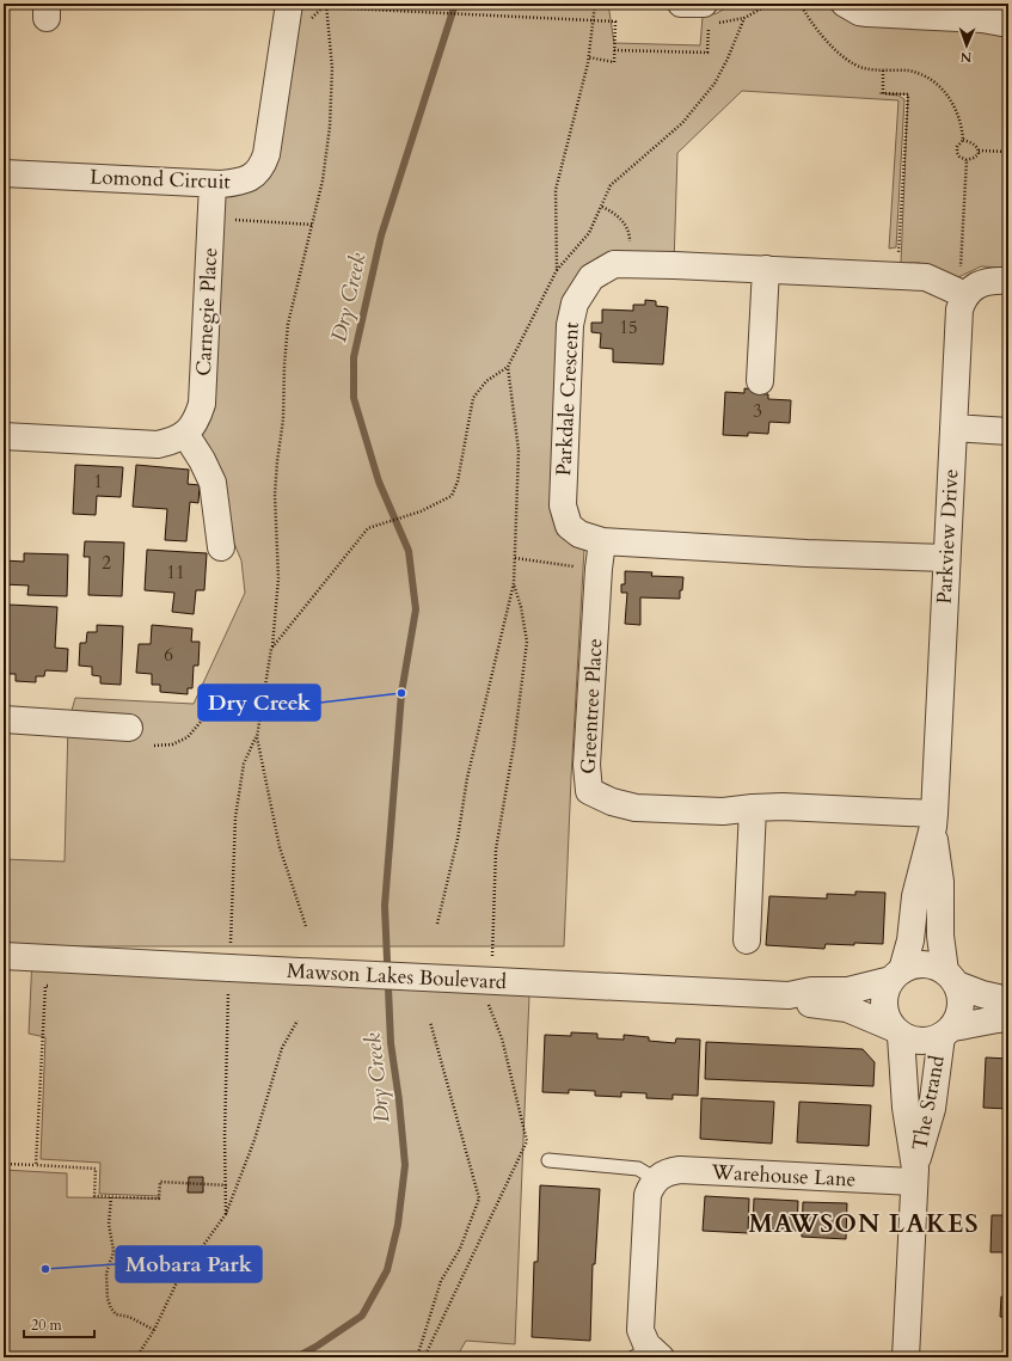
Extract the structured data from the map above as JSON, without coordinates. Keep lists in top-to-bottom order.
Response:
{
  "streets": {
    "street": [
      "Lomond Circuit",
      "Carnegie Place",
      "Parkdale Crescent",
      "Parkview Drive",
      "Greentree Place",
      "Mawson Lakes Boulevard",
      "The Strand",
      "Warehouse Lane"
    ]
  },
  "crossings": [
    ["Lomond Circuit", "Carnegie Place"],
    ["Parkdale Crescent", "Parkview Drive"],
    ["Parkdale Crescent", "Greentree Place"],
    ["Parkview Drive", "Greentree Place"],
    ["Parkview Drive", "Mawson Lakes Boulevard"],
    ["Parkview Drive", "The Strand"],
    ["Mawson Lakes Boulevard", "The Strand"],
    ["The Strand", "Warehouse Lane"]
  ],
  "districts": ["MAWSON LAKES"],
  "water": ["Dry Creek"],
  "places": ["Dry Creek", "Mobara Park"],
  "house_numbers": [
    "15",
    "3",
    "1",
    "2",
    "11",
    "6"
  ],
  "scale_bar": "20 m",
  "north": "bottom"
}
